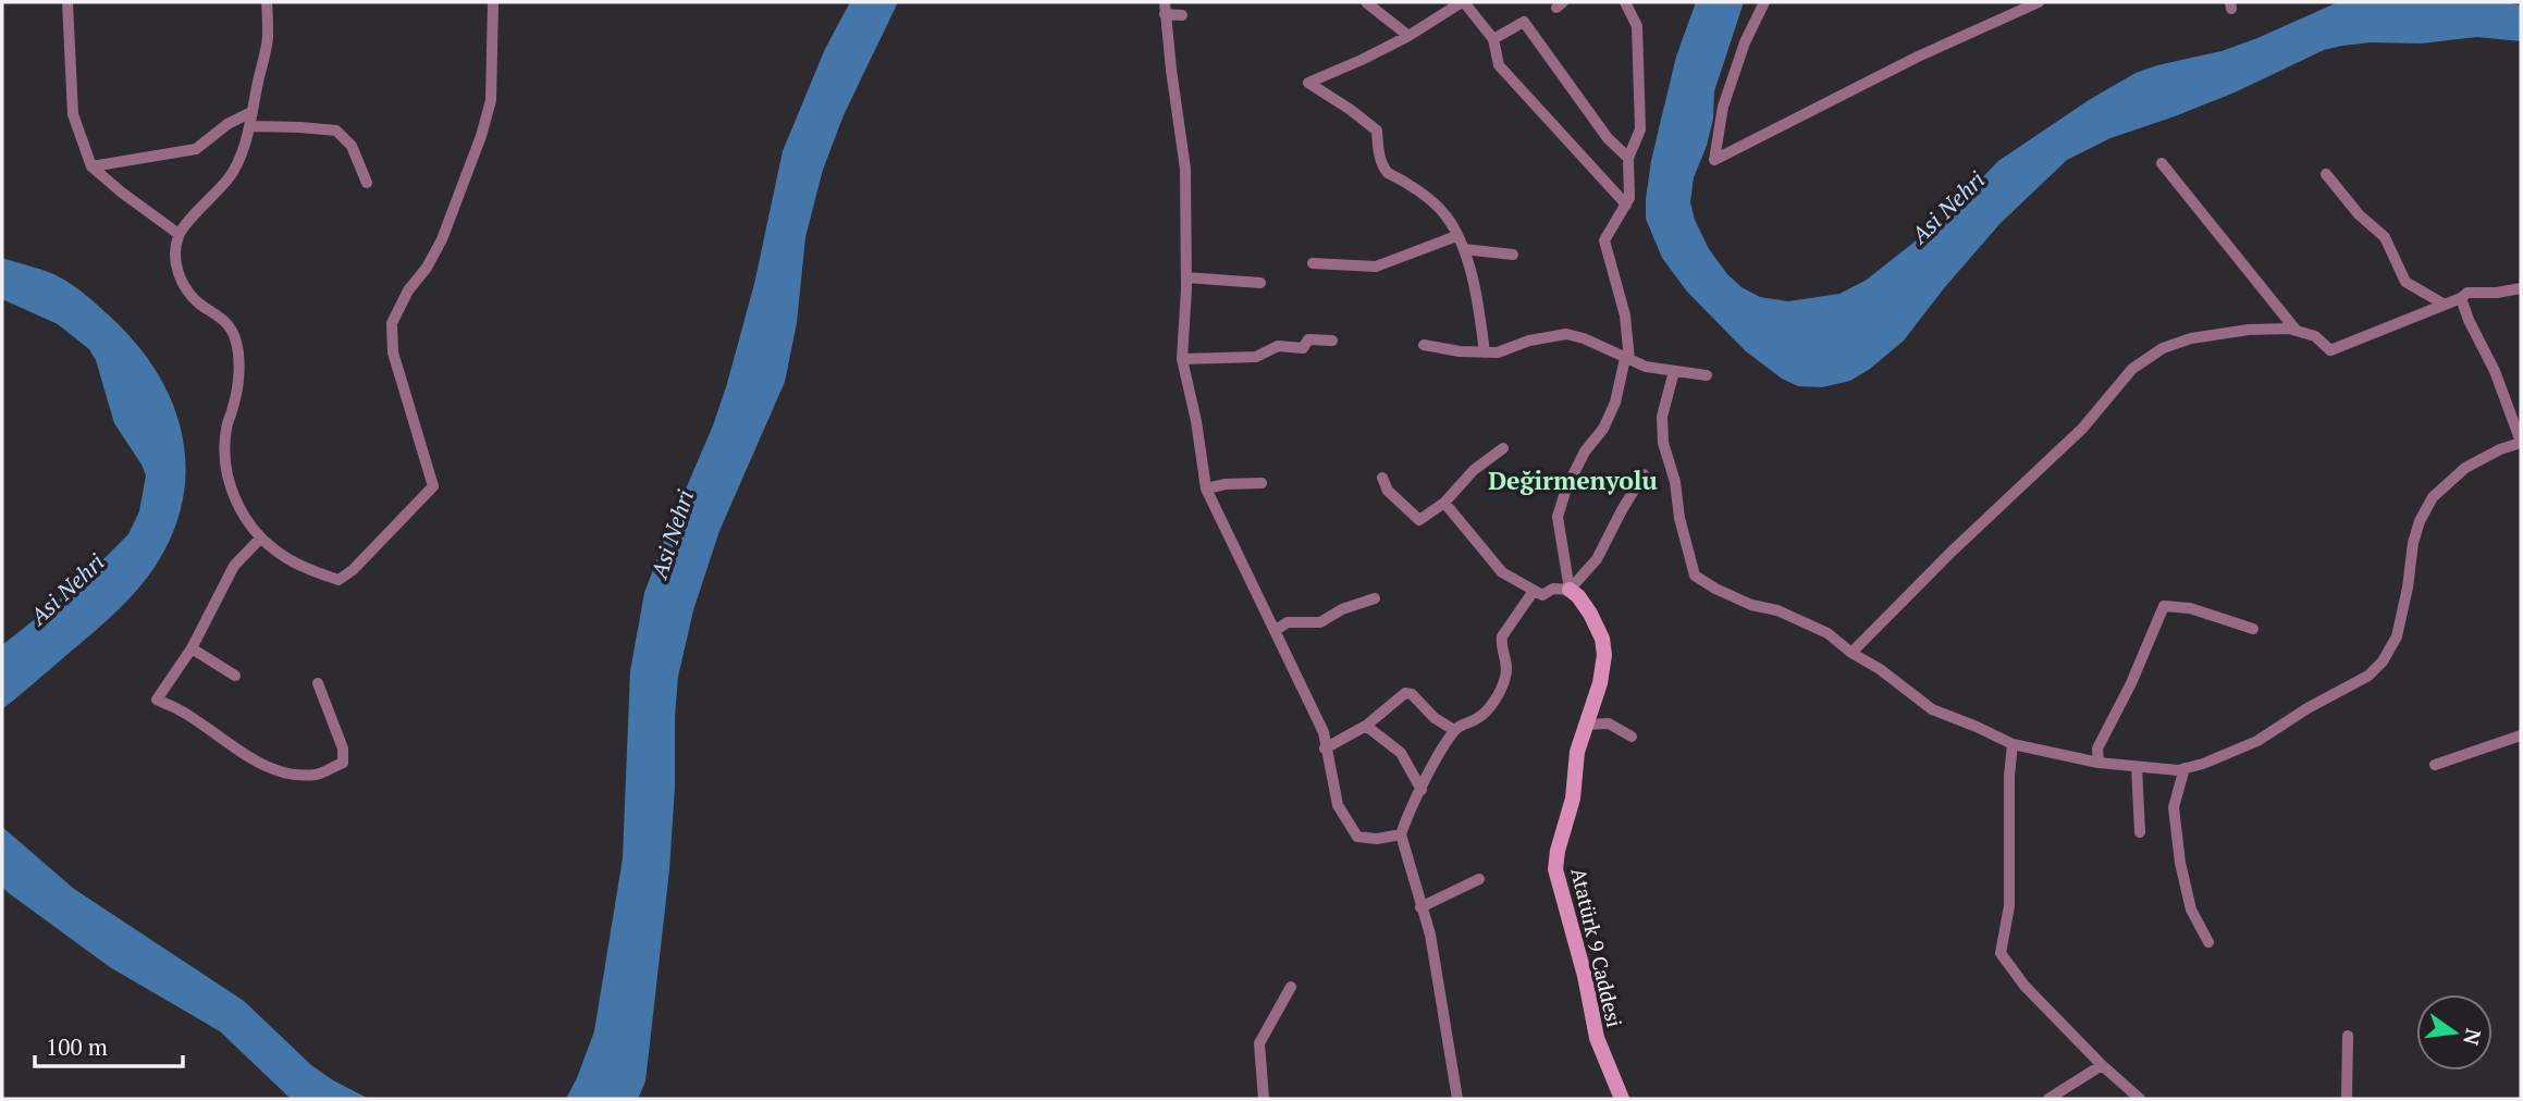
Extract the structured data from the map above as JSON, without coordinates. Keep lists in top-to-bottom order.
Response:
{
  "streets": {
    "street": ["Atatürk 9 Caddesi"]
  },
  "districts": ["Değirmenyolu"],
  "water": ["Asi Nehri"],
  "scale_bar": "100 m",
  "north": "right"
}
